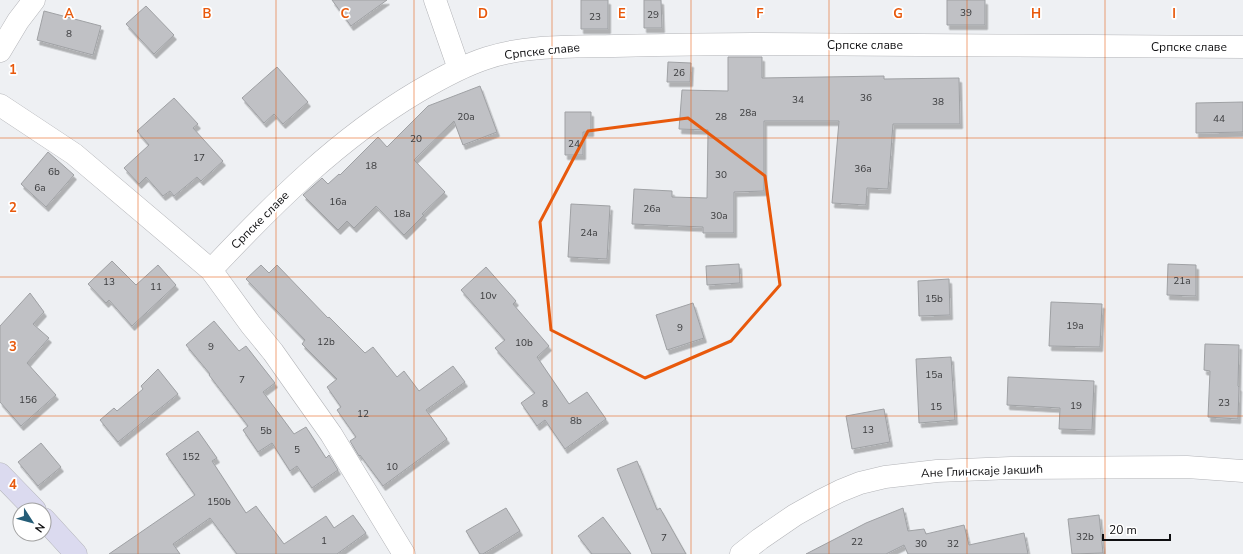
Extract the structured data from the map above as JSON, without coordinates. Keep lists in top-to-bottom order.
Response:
{
  "streets": {
    "street": ["Српске славе", "Ане Глинскаје Јакшић"]
  },
  "house_numbers": [
    "39",
    "29",
    "23",
    "8",
    "26",
    "36",
    "34",
    "38",
    "28a",
    "20a",
    "28",
    "44",
    "20",
    "24",
    "17",
    "18",
    "36a",
    "6b",
    "30",
    "6a",
    "16a",
    "26a",
    "18a",
    "30a",
    "24a",
    "21a",
    "13",
    "11",
    "10v",
    "15b",
    "19a",
    "9",
    "12b",
    "10b",
    "9",
    "15a",
    "7",
    "156",
    "23",
    "8",
    "19",
    "15",
    "12",
    "8b",
    "13",
    "5b",
    "5",
    "152",
    "10",
    "150b",
    "32b",
    "7",
    "1",
    "22",
    "30",
    "32"
  ],
  "scale_bar": "20 m",
  "north": "bottom right",
  "grid": {
    "columns": [
      "A",
      "B",
      "C",
      "D",
      "E",
      "F",
      "G",
      "H",
      "I"
    ],
    "rows": [
      "1",
      "2",
      "3",
      "4"
    ]
  }
}
